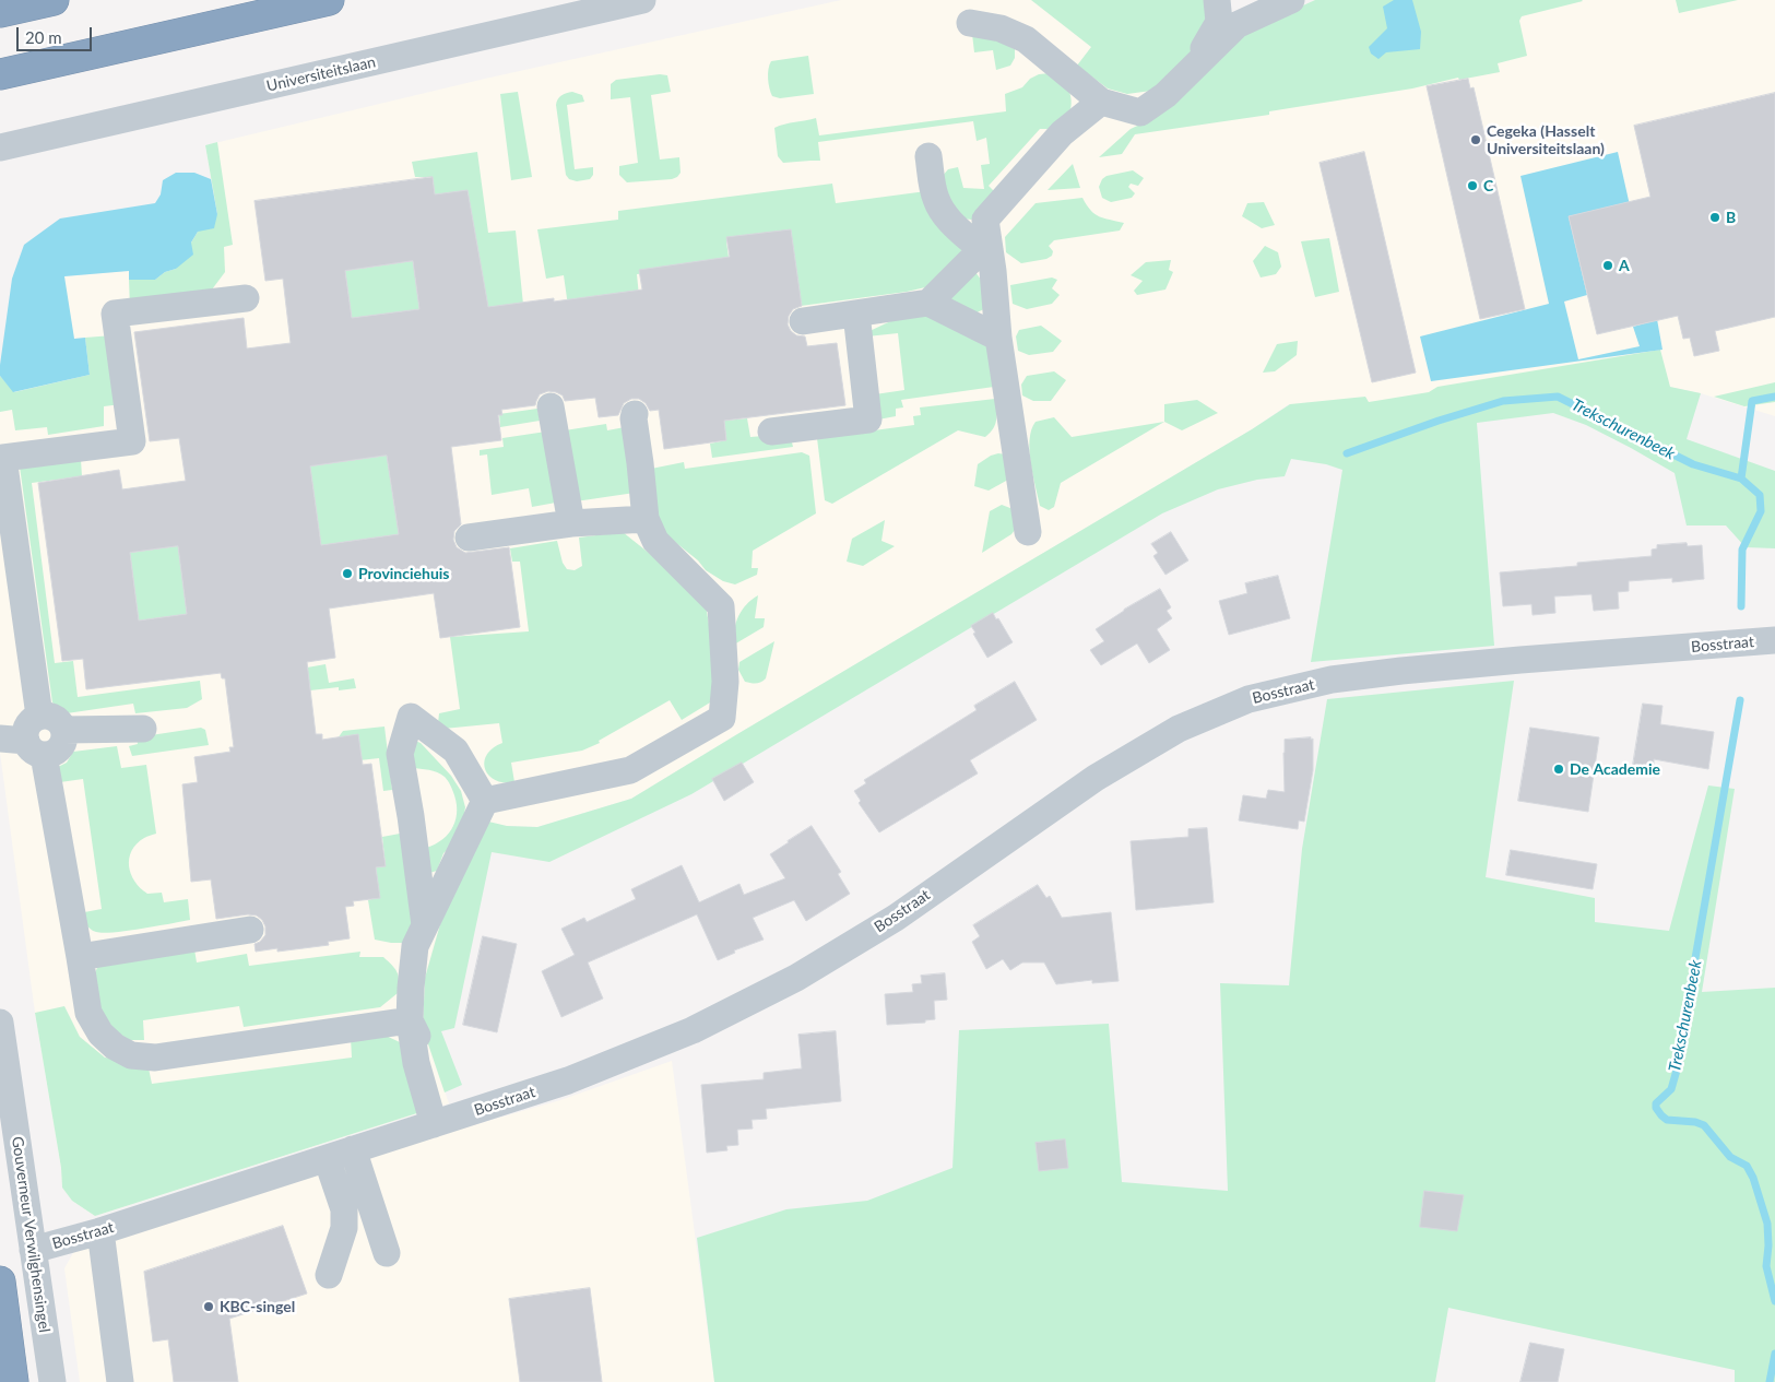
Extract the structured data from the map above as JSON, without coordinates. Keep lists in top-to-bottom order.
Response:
{
  "streets": {
    "street": ["Universiteitslaan", "Bosstraat", "Gouverneur Verwilghensingel"]
  },
  "crossings": [
    ["Bosstraat", "Gouverneur Verwilghensingel"]
  ],
  "water": ["Trekschurenbeek"],
  "places": [
    "Cegeka (Hasselt Universiteitslaan)",
    "C",
    "B",
    "A",
    "Provinciehuis",
    "De Academie",
    "KBC-singel"
  ],
  "scale_bar": "20 m"
}
